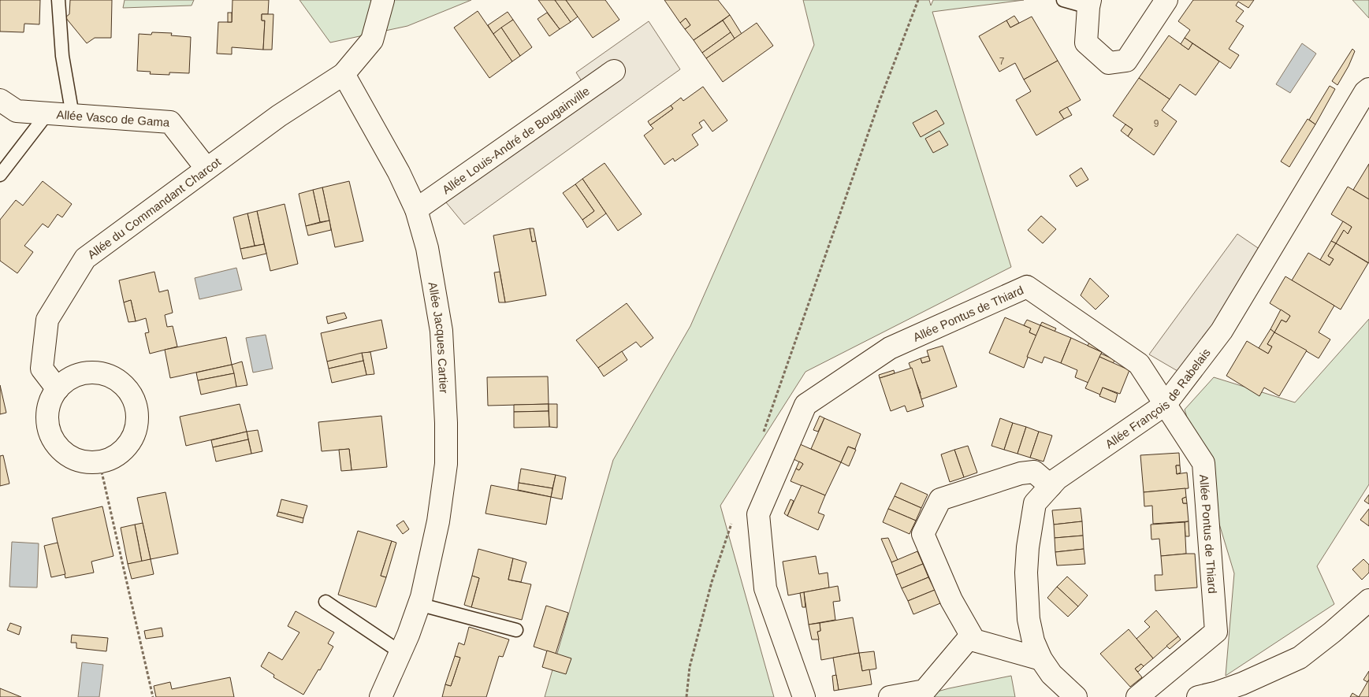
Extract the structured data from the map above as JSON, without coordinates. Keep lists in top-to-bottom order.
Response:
{
  "streets": {
    "street": [
      "Allée Vasco de Gama",
      "Allée Louis-André de Bougainville",
      "Allée du Commandant Charcot",
      "Allée Pontus de Thiard",
      "Allée Jacques Cartier",
      "Allée François de Rabelais"
    ]
  },
  "crossings": [
    ["Allée Vasco de Gama", "Allée du Commandant Charcot"],
    ["Allée Louis-André de Bougainville", "Allée Jacques Cartier"],
    ["Allée du Commandant Charcot", "Allée Jacques Cartier"],
    ["Allée Pontus de Thiard", "Allée François de Rabelais"]
  ],
  "house_numbers": ["7", "9"]
}
